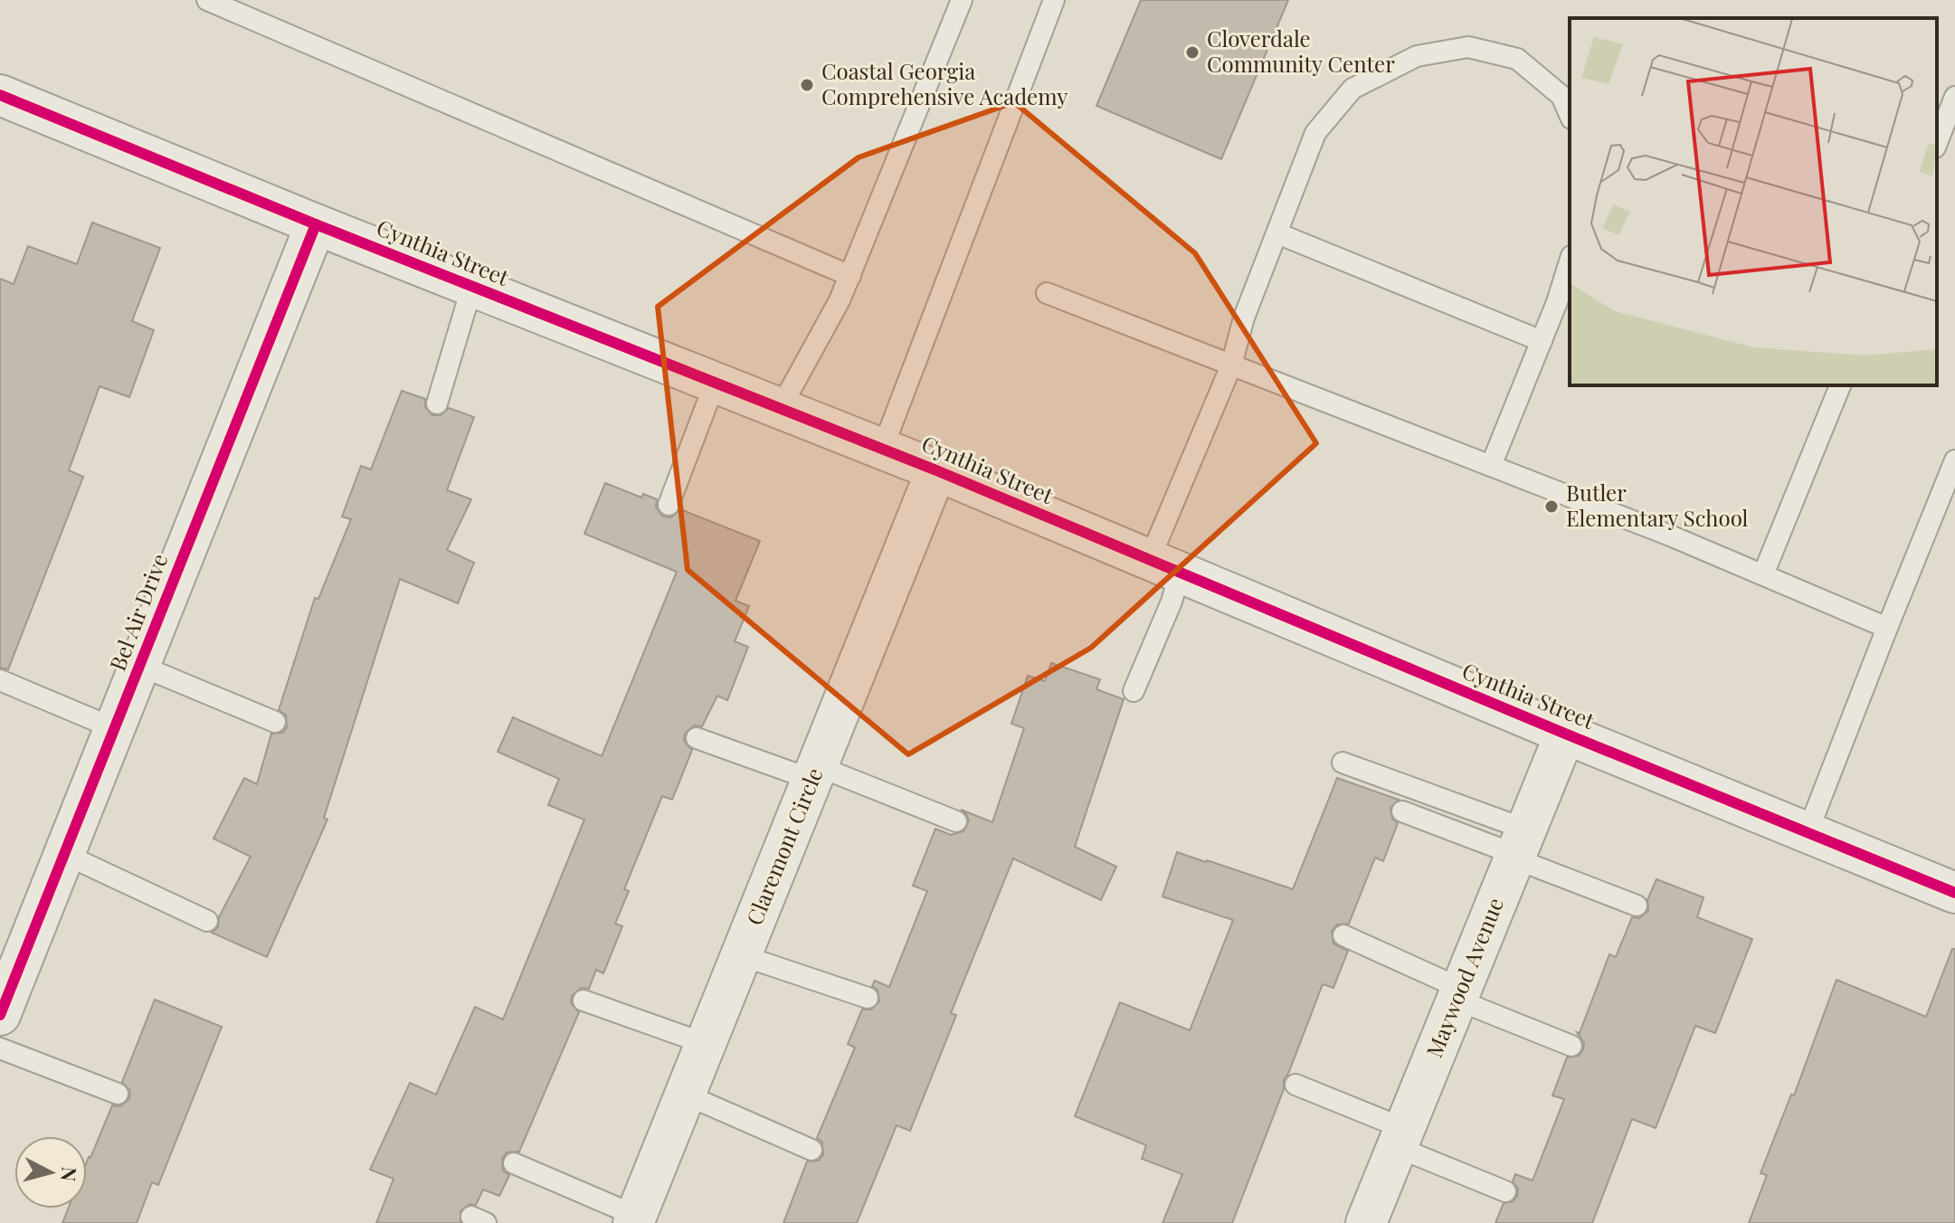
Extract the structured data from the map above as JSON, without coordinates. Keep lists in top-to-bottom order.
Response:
{
  "streets": {
    "street": [
      "Cynthia Street",
      "Bel Air Drive",
      "Claremont Circle",
      "Maywood Avenue"
    ]
  },
  "crossings": [
    ["Cynthia Street", "Bel Air Drive"],
    ["Cynthia Street", "Claremont Circle"],
    ["Cynthia Street", "Maywood Avenue"]
  ],
  "places": ["Cloverdale Community Center", "Coastal Georgia Comprehensive Academy", "Butler Elementary School"],
  "north": "right"
}
